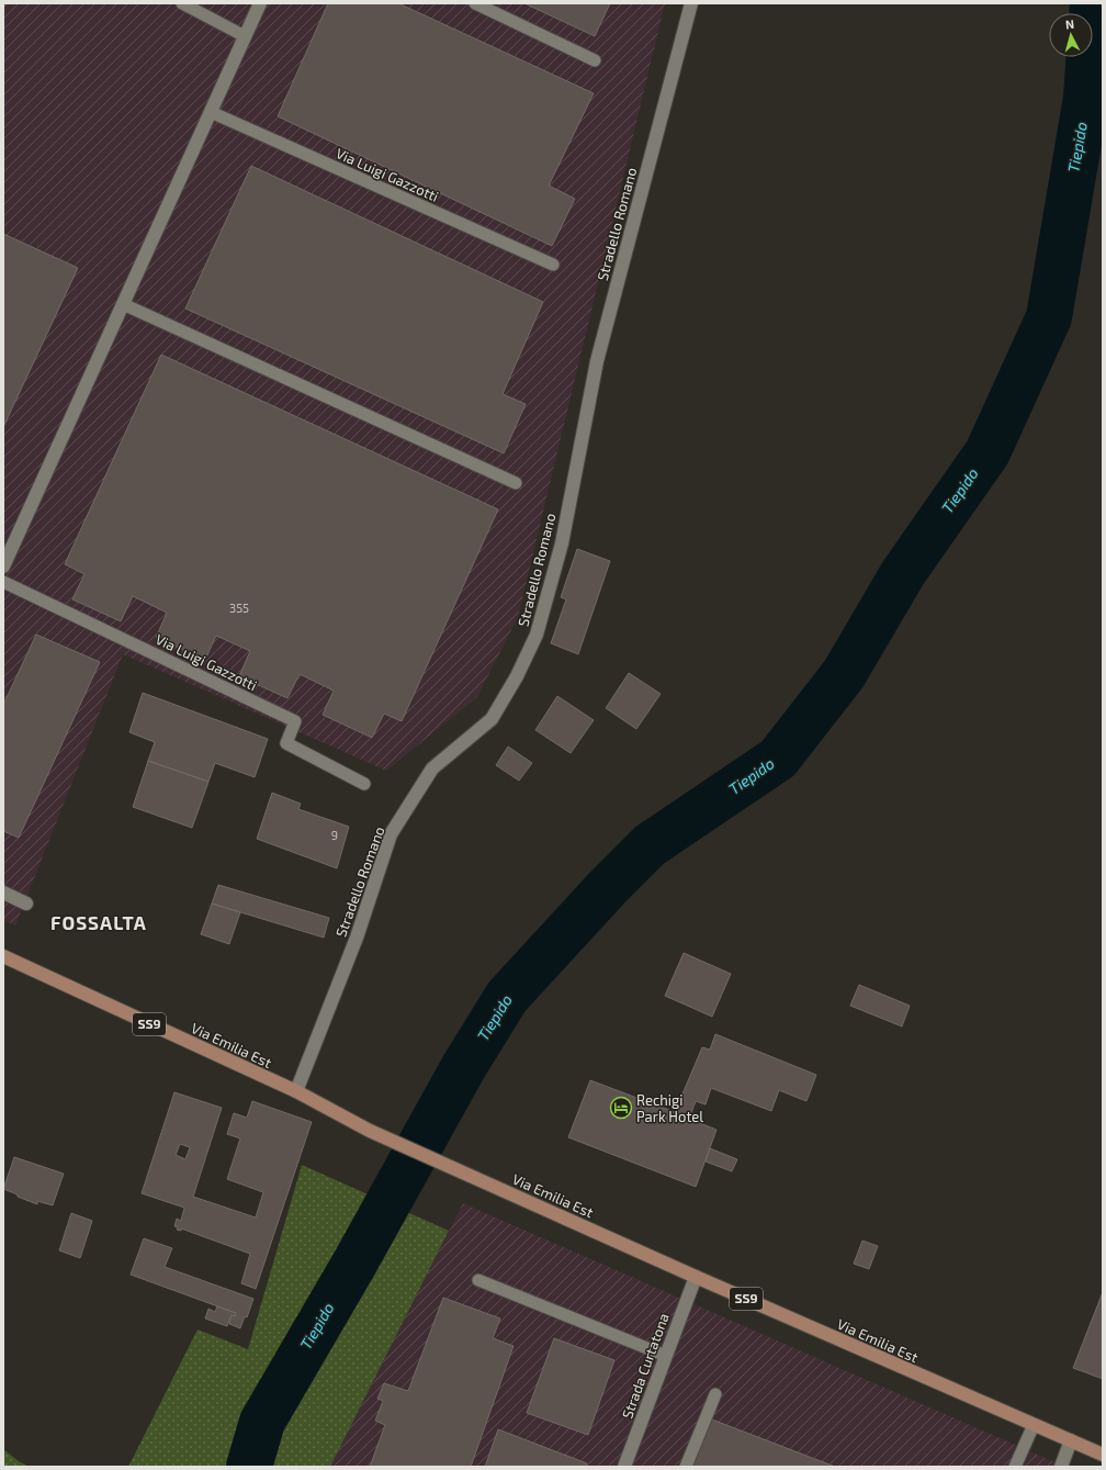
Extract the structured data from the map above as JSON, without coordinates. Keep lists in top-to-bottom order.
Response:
{
  "streets": {
    "main road": ["SS9", "Via Emilia Est"],
    "street": ["Stradello Romano", "Strada Curtatona"],
    "lane": ["Via Luigi Gazzotti"]
  },
  "crossings": [
    ["Stradello Romano", "Via Emilia Est"],
    ["SS9", "Via Emilia Est"],
    ["Via Emilia Est", "Strada Curtatona"]
  ],
  "districts": ["FOSSALTA"],
  "water": ["Tiepido"],
  "places": {
    "hotel": ["Rechigi Park Hotel"]
  },
  "house_numbers": ["355", "9"],
  "north": "top"
}
